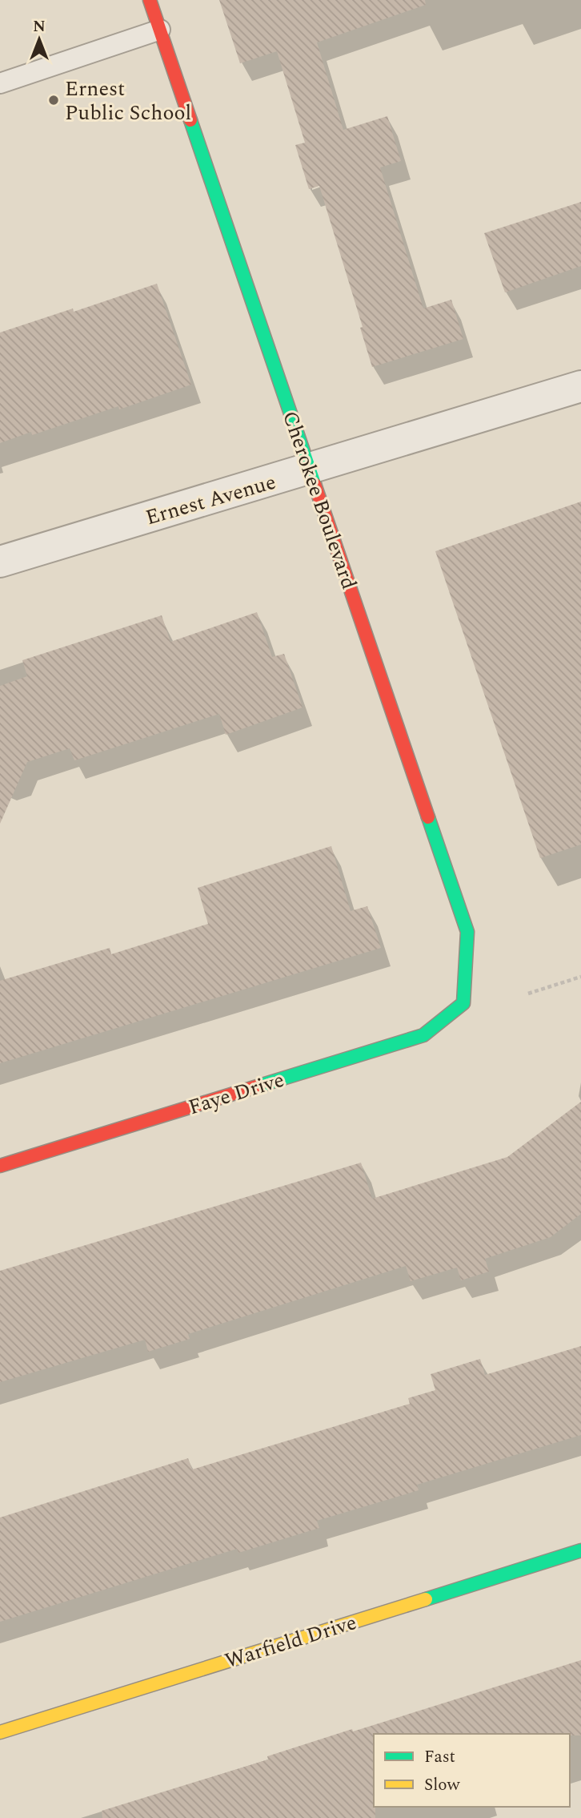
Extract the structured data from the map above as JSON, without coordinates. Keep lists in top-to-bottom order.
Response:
{
  "streets": {
    "street": [
      "Ernest Avenue",
      "Cherokee Boulevard",
      "Faye Drive",
      "Warfield Drive"
    ]
  },
  "crossings": [
    ["Ernest Avenue", "Cherokee Boulevard"],
    ["Cherokee Boulevard", "Faye Drive"]
  ],
  "places": ["Ernest Public School"],
  "legend": ["Fast", "Slow"],
  "north": "top"
}
